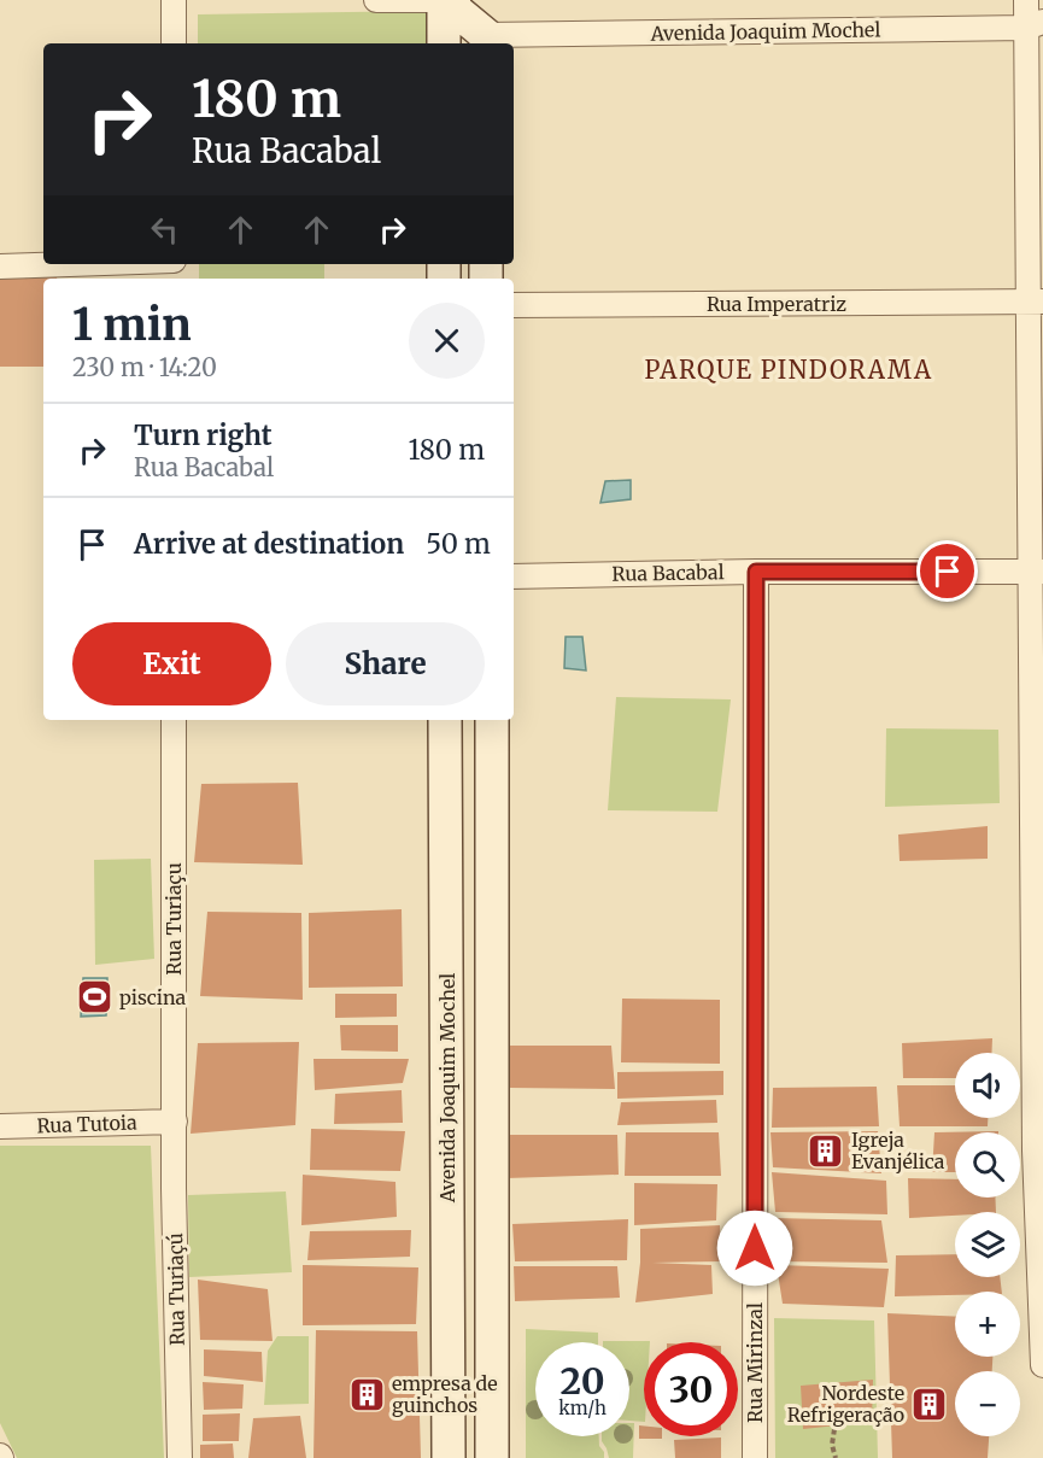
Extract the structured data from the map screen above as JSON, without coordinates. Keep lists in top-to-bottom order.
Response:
{
  "streets": {
    "street": [
      "Avenida Joaquim Mochel",
      "Rua Imperatriz",
      "Rua Bacabal",
      "Rua Turiaçu",
      "Rua Tutoia",
      "Rua Turiaçú",
      "Rua Mirinzal"
    ]
  },
  "crossings": [
    ["Rua Bacabal", "Rua Mirinzal"],
    ["Rua Turiaçu", "Rua Tutoia"],
    ["Rua Turiaçu", "Rua Turiaçú"],
    ["Rua Tutoia", "Rua Turiaçú"]
  ],
  "districts": ["PARQUE PINDORAMA"],
  "places": {
    "sports": ["piscina"],
    "building": ["Igreja Evanjélica", "empresa de guinchos", "Nordeste Refrigeração"]
  },
  "page": {
    "turn": ["180 m", "Rua Bacabal"],
    "heading": ["1 min", "230 m · 14:20"],
    "list": [
      {
        "name": "Turn right",
        "note": "Rua Bacabal",
        "value": "180 m"
      },
      {
        "name": "Arrive at destination",
        "value": "50 m"
      }
    ],
    "buttons": ["Exit", "Share"],
    "map_buttons": ["+", "−"],
    "speed": "20 km/h",
    "limit": "30"
  }
}
